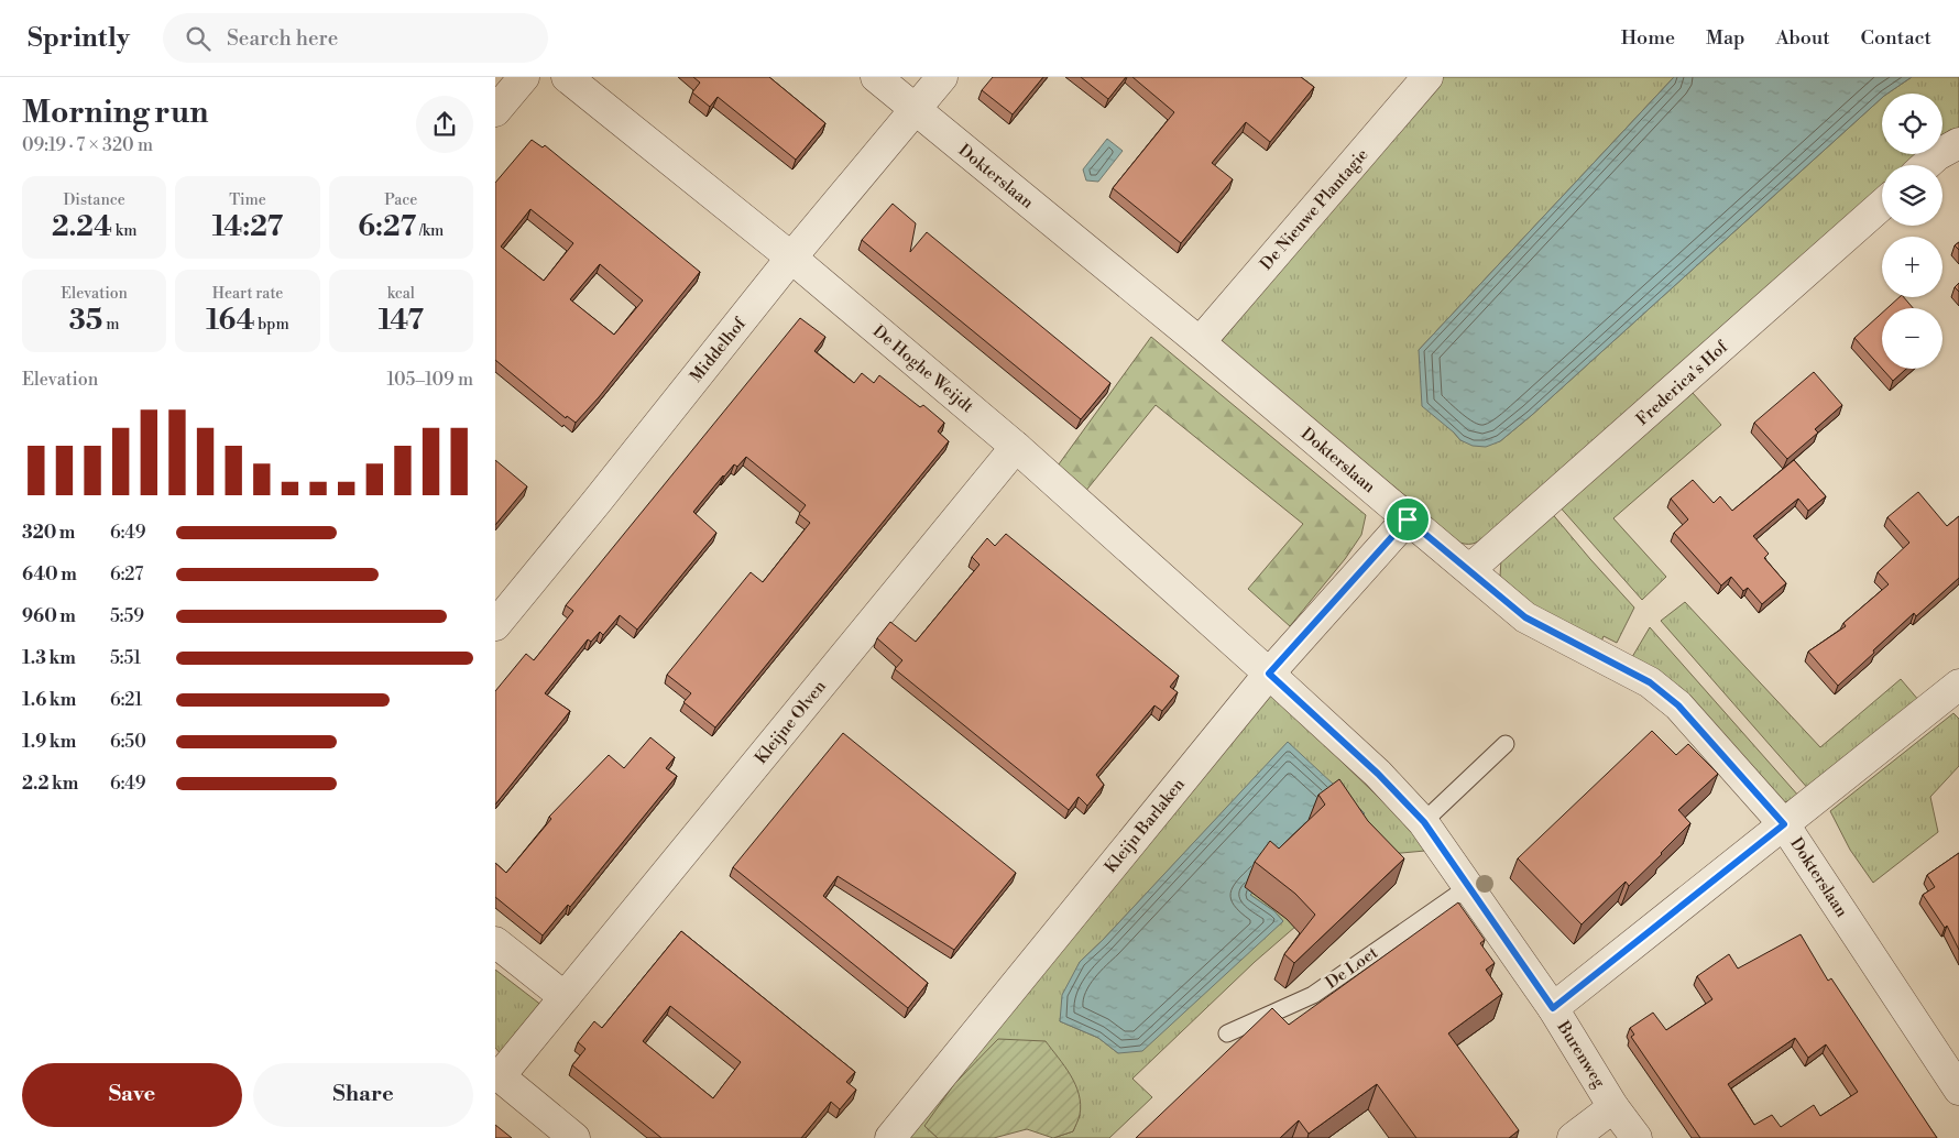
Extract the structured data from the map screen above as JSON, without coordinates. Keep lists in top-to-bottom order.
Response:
{
  "streets": {
    "street": [
      "Dokterslaan",
      "De Nieuwe Plantagie",
      "Middelhof",
      "De Hoghe Weijdt",
      "Frederica's Hof",
      "Kleijne Olven",
      "Kleijn Barlaken",
      "Burenweg"
    ],
    "lane": ["De Loet"]
  },
  "crossings": [
    ["Dokterslaan", "De Nieuwe Plantagie"],
    ["Dokterslaan", "Middelhof"],
    ["Dokterslaan", "Frederica's Hof"],
    ["Dokterslaan", "Kleijn Barlaken"],
    ["Middelhof", "De Hoghe Weijdt"],
    ["De Hoghe Weijdt", "Kleijne Olven"],
    ["De Hoghe Weijdt", "Kleijn Barlaken"],
    ["De Hoghe Weijdt", "Burenweg"],
    ["Kleijn Barlaken", "Burenweg"],
    ["De Loet", "Burenweg"]
  ],
  "page": {
    "header": "Sprintly",
    "search": "Search here",
    "nav": [
      "Home",
      "Map",
      "About",
      "Contact"
    ],
    "heading": ["Morning run", "09:19 · 7 × 320 m"],
    "map_buttons": ["+", "−"],
    "stats": [
      ["Distance", "2.24 km"],
      ["Time", "14:27"],
      ["Pace", "6:27 /km"],
      ["Elevation", "35 m"],
      ["Heart rate", "164 bpm"],
      ["kcal", "147"]
    ],
    "chart": ["Elevation", "105–109 m"],
    "list": [
      {
        "name": "320 m",
        "note": "6:49"
      },
      {
        "name": "640 m",
        "note": "6:27"
      },
      {
        "name": "960 m",
        "note": "5:59"
      },
      {
        "name": "1.3 km",
        "note": "5:51"
      },
      {
        "name": "1.6 km",
        "note": "6:21"
      },
      {
        "name": "1.9 km",
        "note": "6:50"
      },
      {
        "name": "2.2 km",
        "note": "6:49"
      }
    ],
    "buttons": ["Save", "Share"]
  }
}
